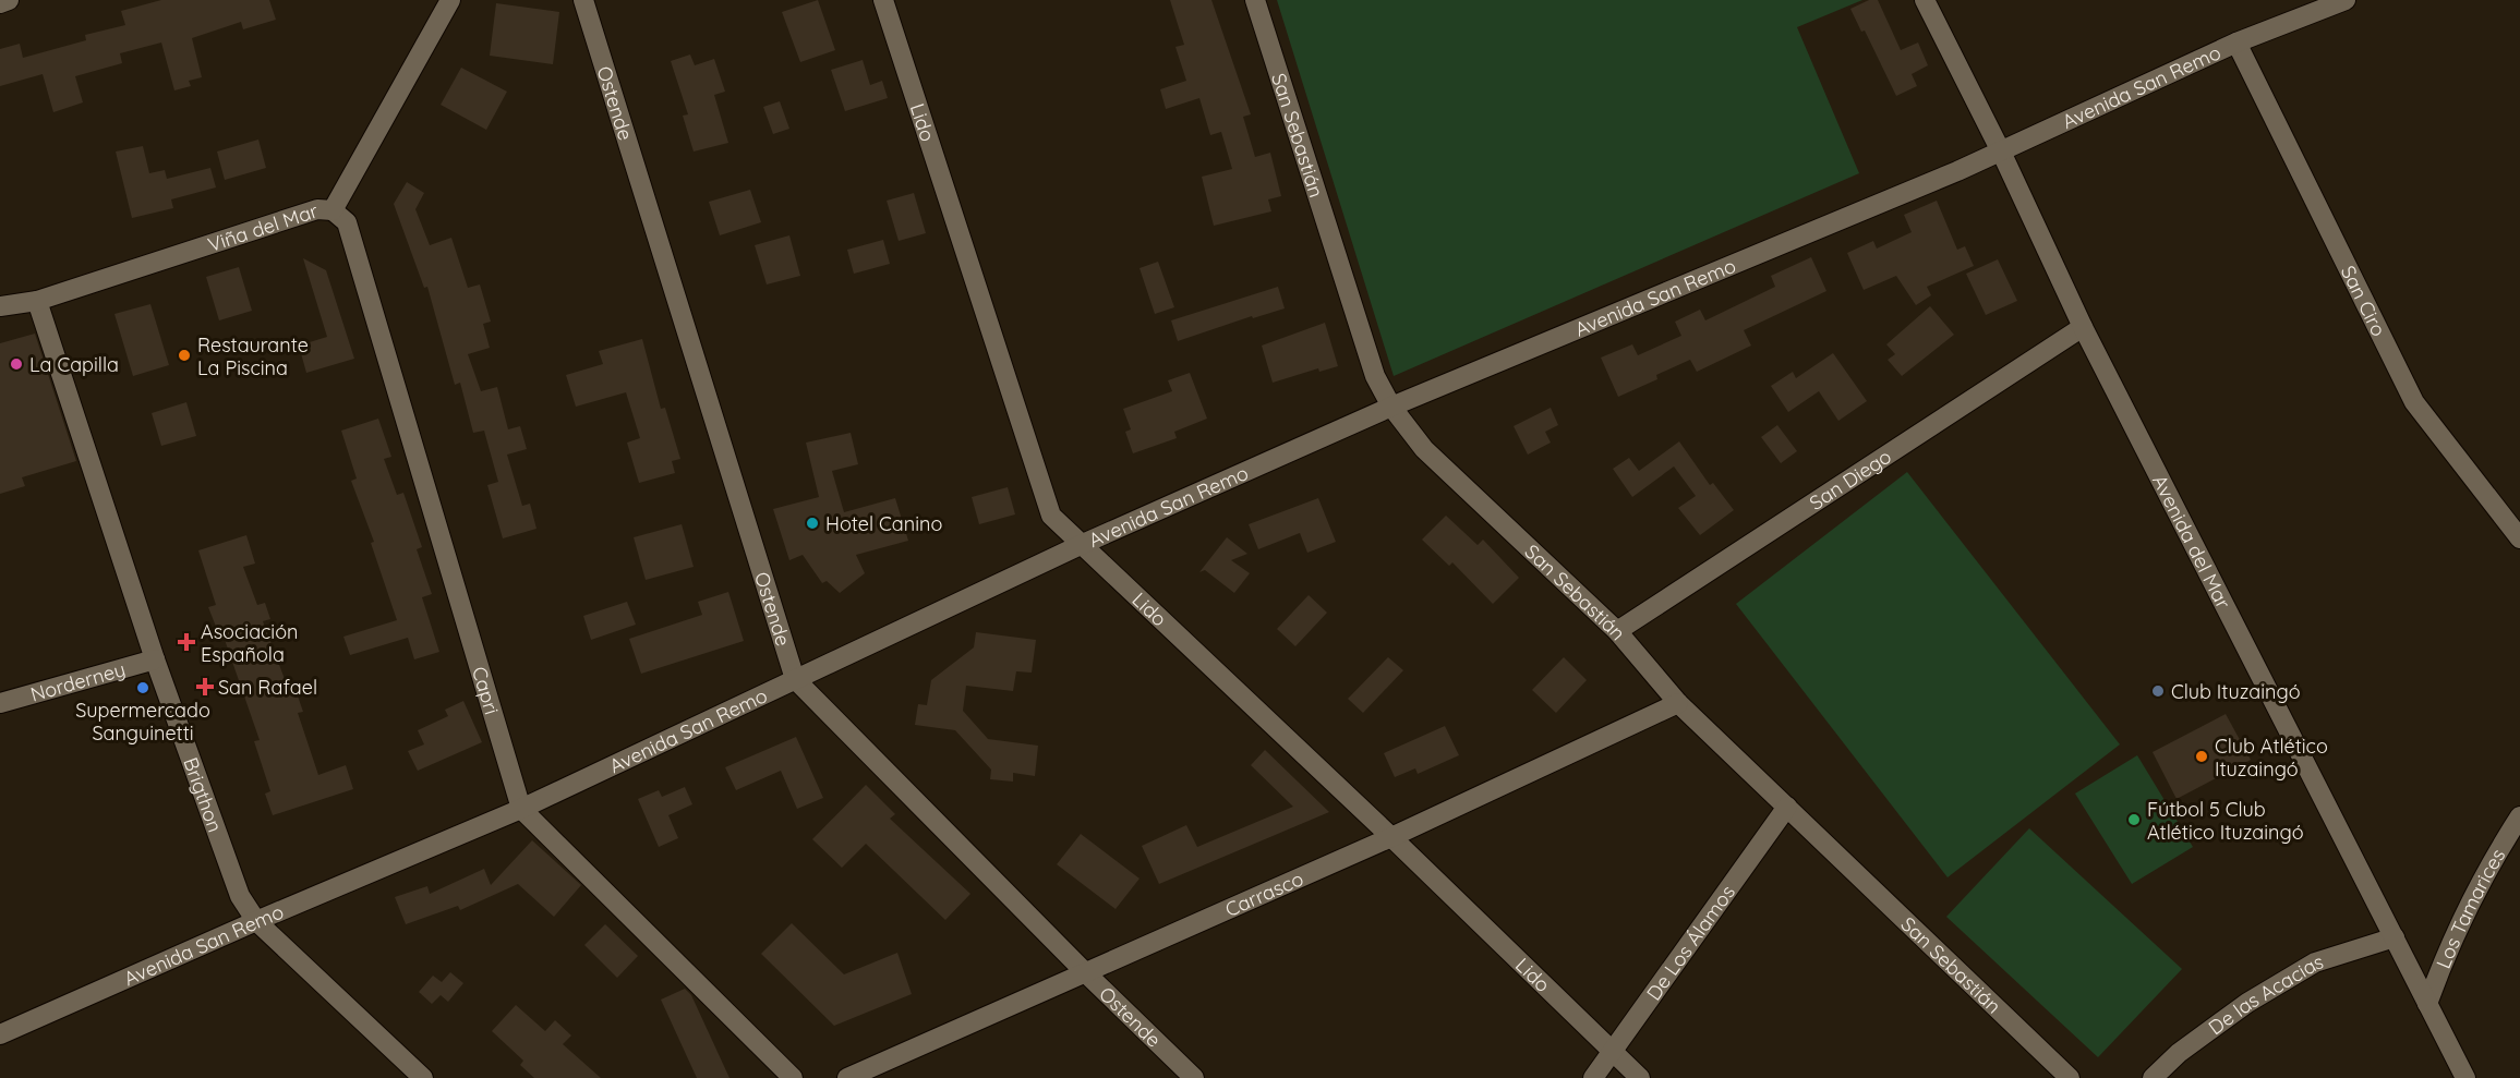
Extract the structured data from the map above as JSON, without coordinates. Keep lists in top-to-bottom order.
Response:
{
  "streets": {
    "street": [
      "Avenida San Remo",
      "Ostende",
      "Lido",
      "San Sebastián",
      "Viña del Mar",
      "San Ciro",
      "San Diego",
      "Avenida del Mar",
      "Norderney",
      "Capri",
      "Brigthon",
      "Carrasco",
      "Los Tamarices",
      "De Los Álamos",
      "De las Acacias"
    ]
  },
  "crossings": [
    ["Avenida San Remo", "Ostende"],
    ["Avenida San Remo", "Lido"],
    ["Avenida San Remo", "San Sebastián"],
    ["Avenida San Remo", "San Ciro"],
    ["Avenida San Remo", "Avenida del Mar"],
    ["Avenida San Remo", "Capri"],
    ["Avenida San Remo", "Brigthon"],
    ["Ostende", "Carrasco"],
    ["Lido", "Carrasco"],
    ["Lido", "De Los Álamos"],
    ["San Sebastián", "San Diego"],
    ["San Sebastián", "Carrasco"],
    ["San Sebastián", "De Los Álamos"],
    ["Viña del Mar", "Capri"],
    ["Viña del Mar", "Brigthon"],
    ["San Diego", "Avenida del Mar"],
    ["Avenida del Mar", "Los Tamarices"],
    ["Avenida del Mar", "De las Acacias"],
    ["Norderney", "Brigthon"]
  ],
  "places": {
    "other": [
      "Restaurante La Piscina",
      "La Capilla",
      "Hotel Canino",
      "Supermercado Sanguinetti",
      "Club Ituzaingó",
      "Club Atlético Ituzaingó",
      "Fútbol 5 Club Atlético Ituzaingó"
    ],
    "health": ["Asociación Española", "San Rafael"]
  }
}
